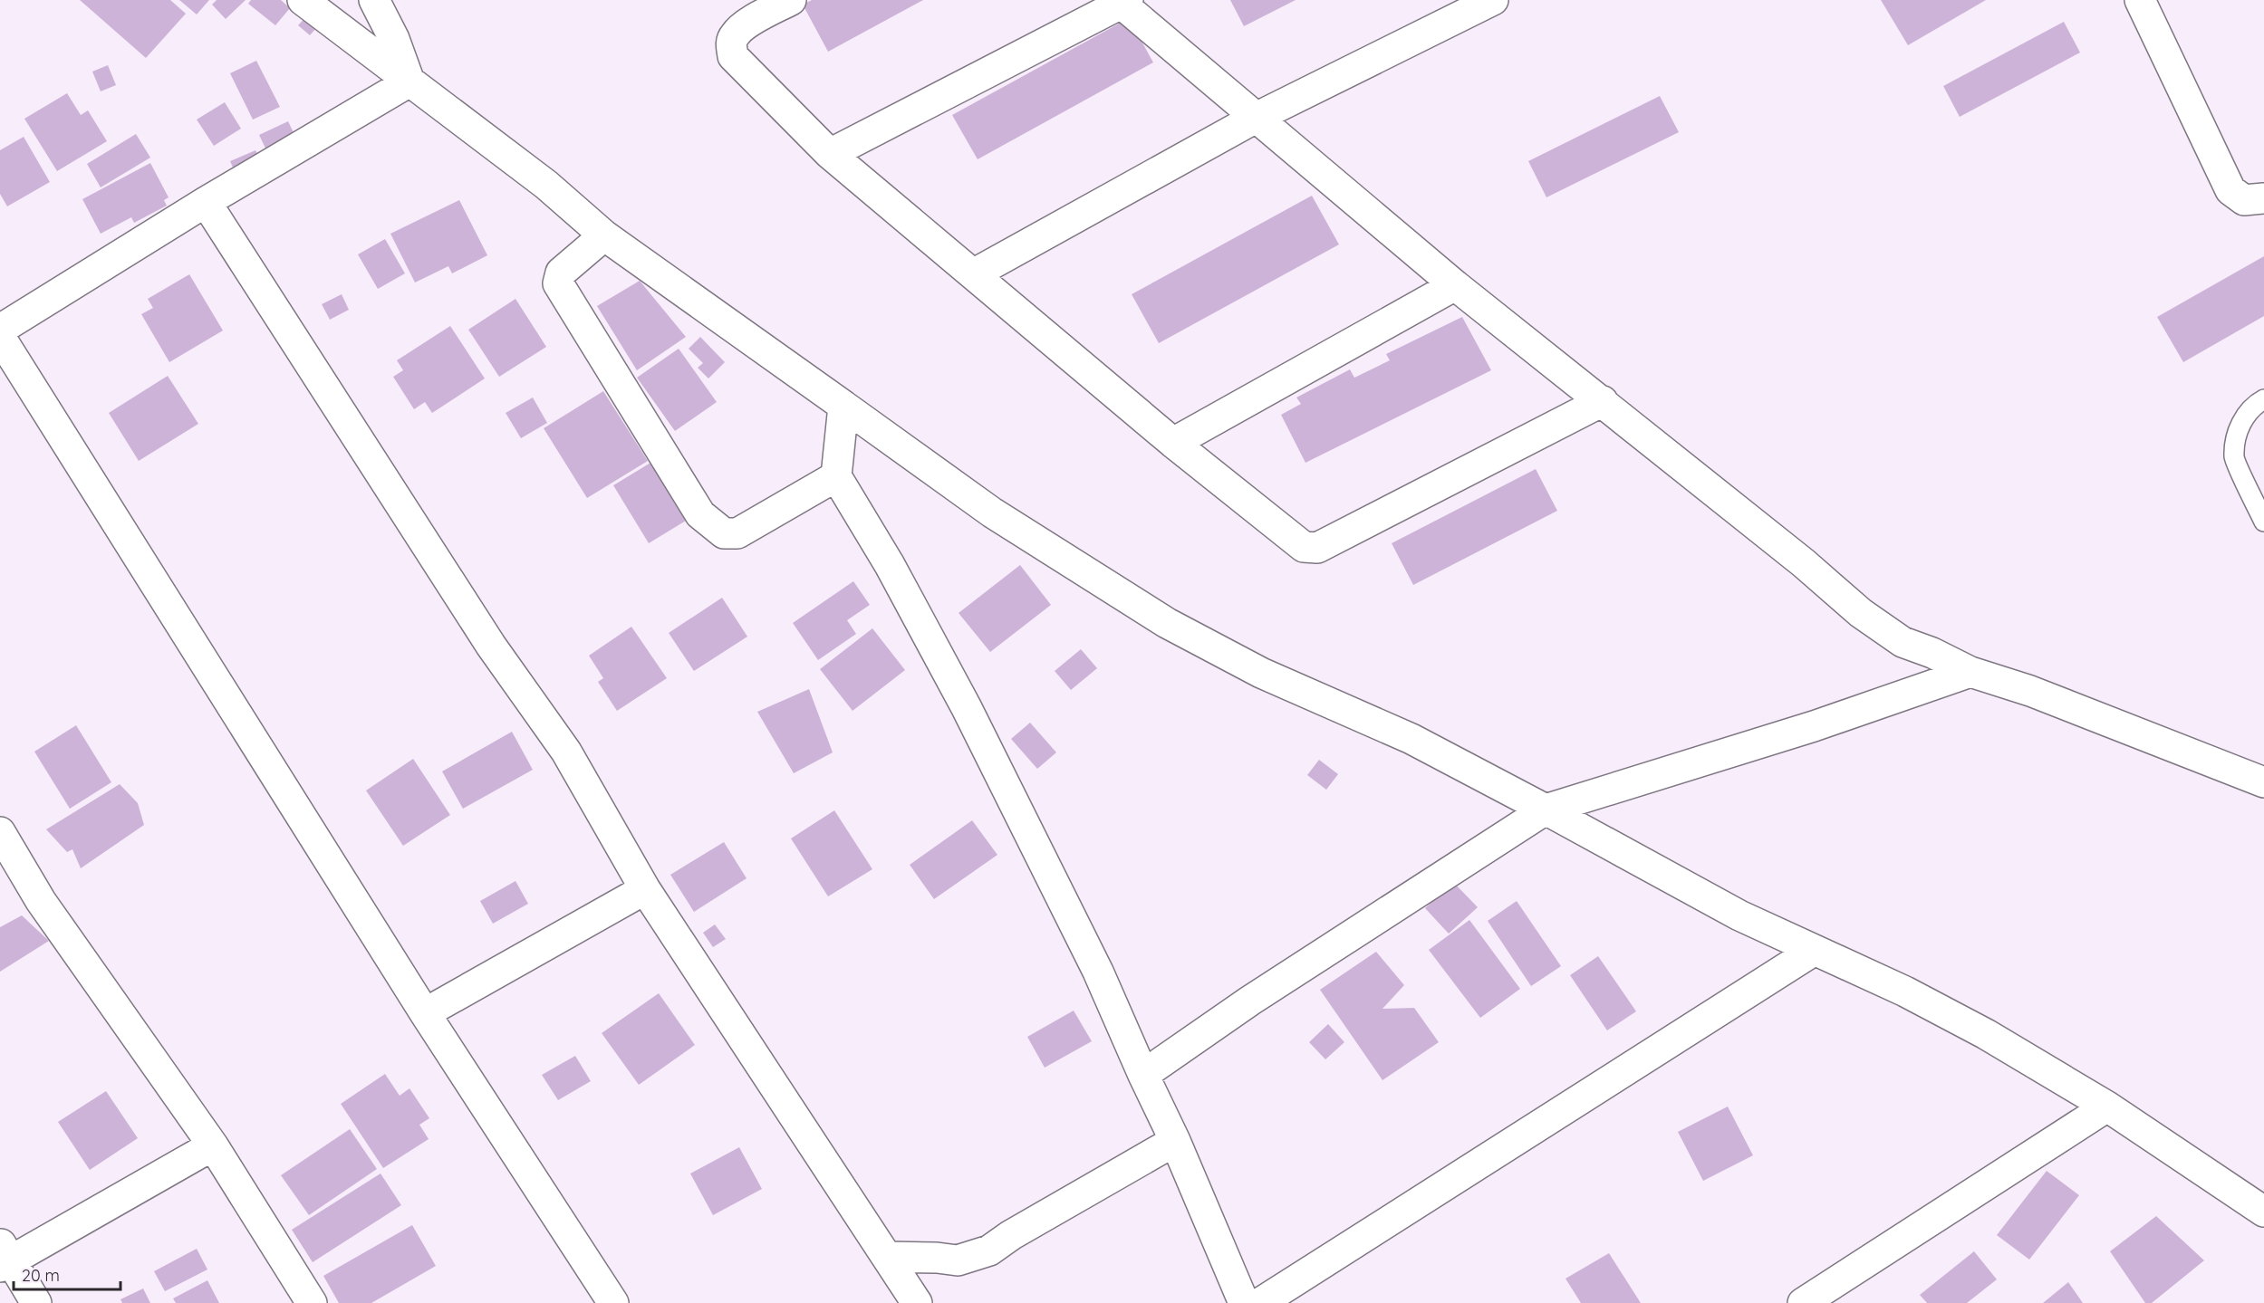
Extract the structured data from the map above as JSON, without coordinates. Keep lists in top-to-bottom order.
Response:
{
  "scale_bar": "20 m"
}
